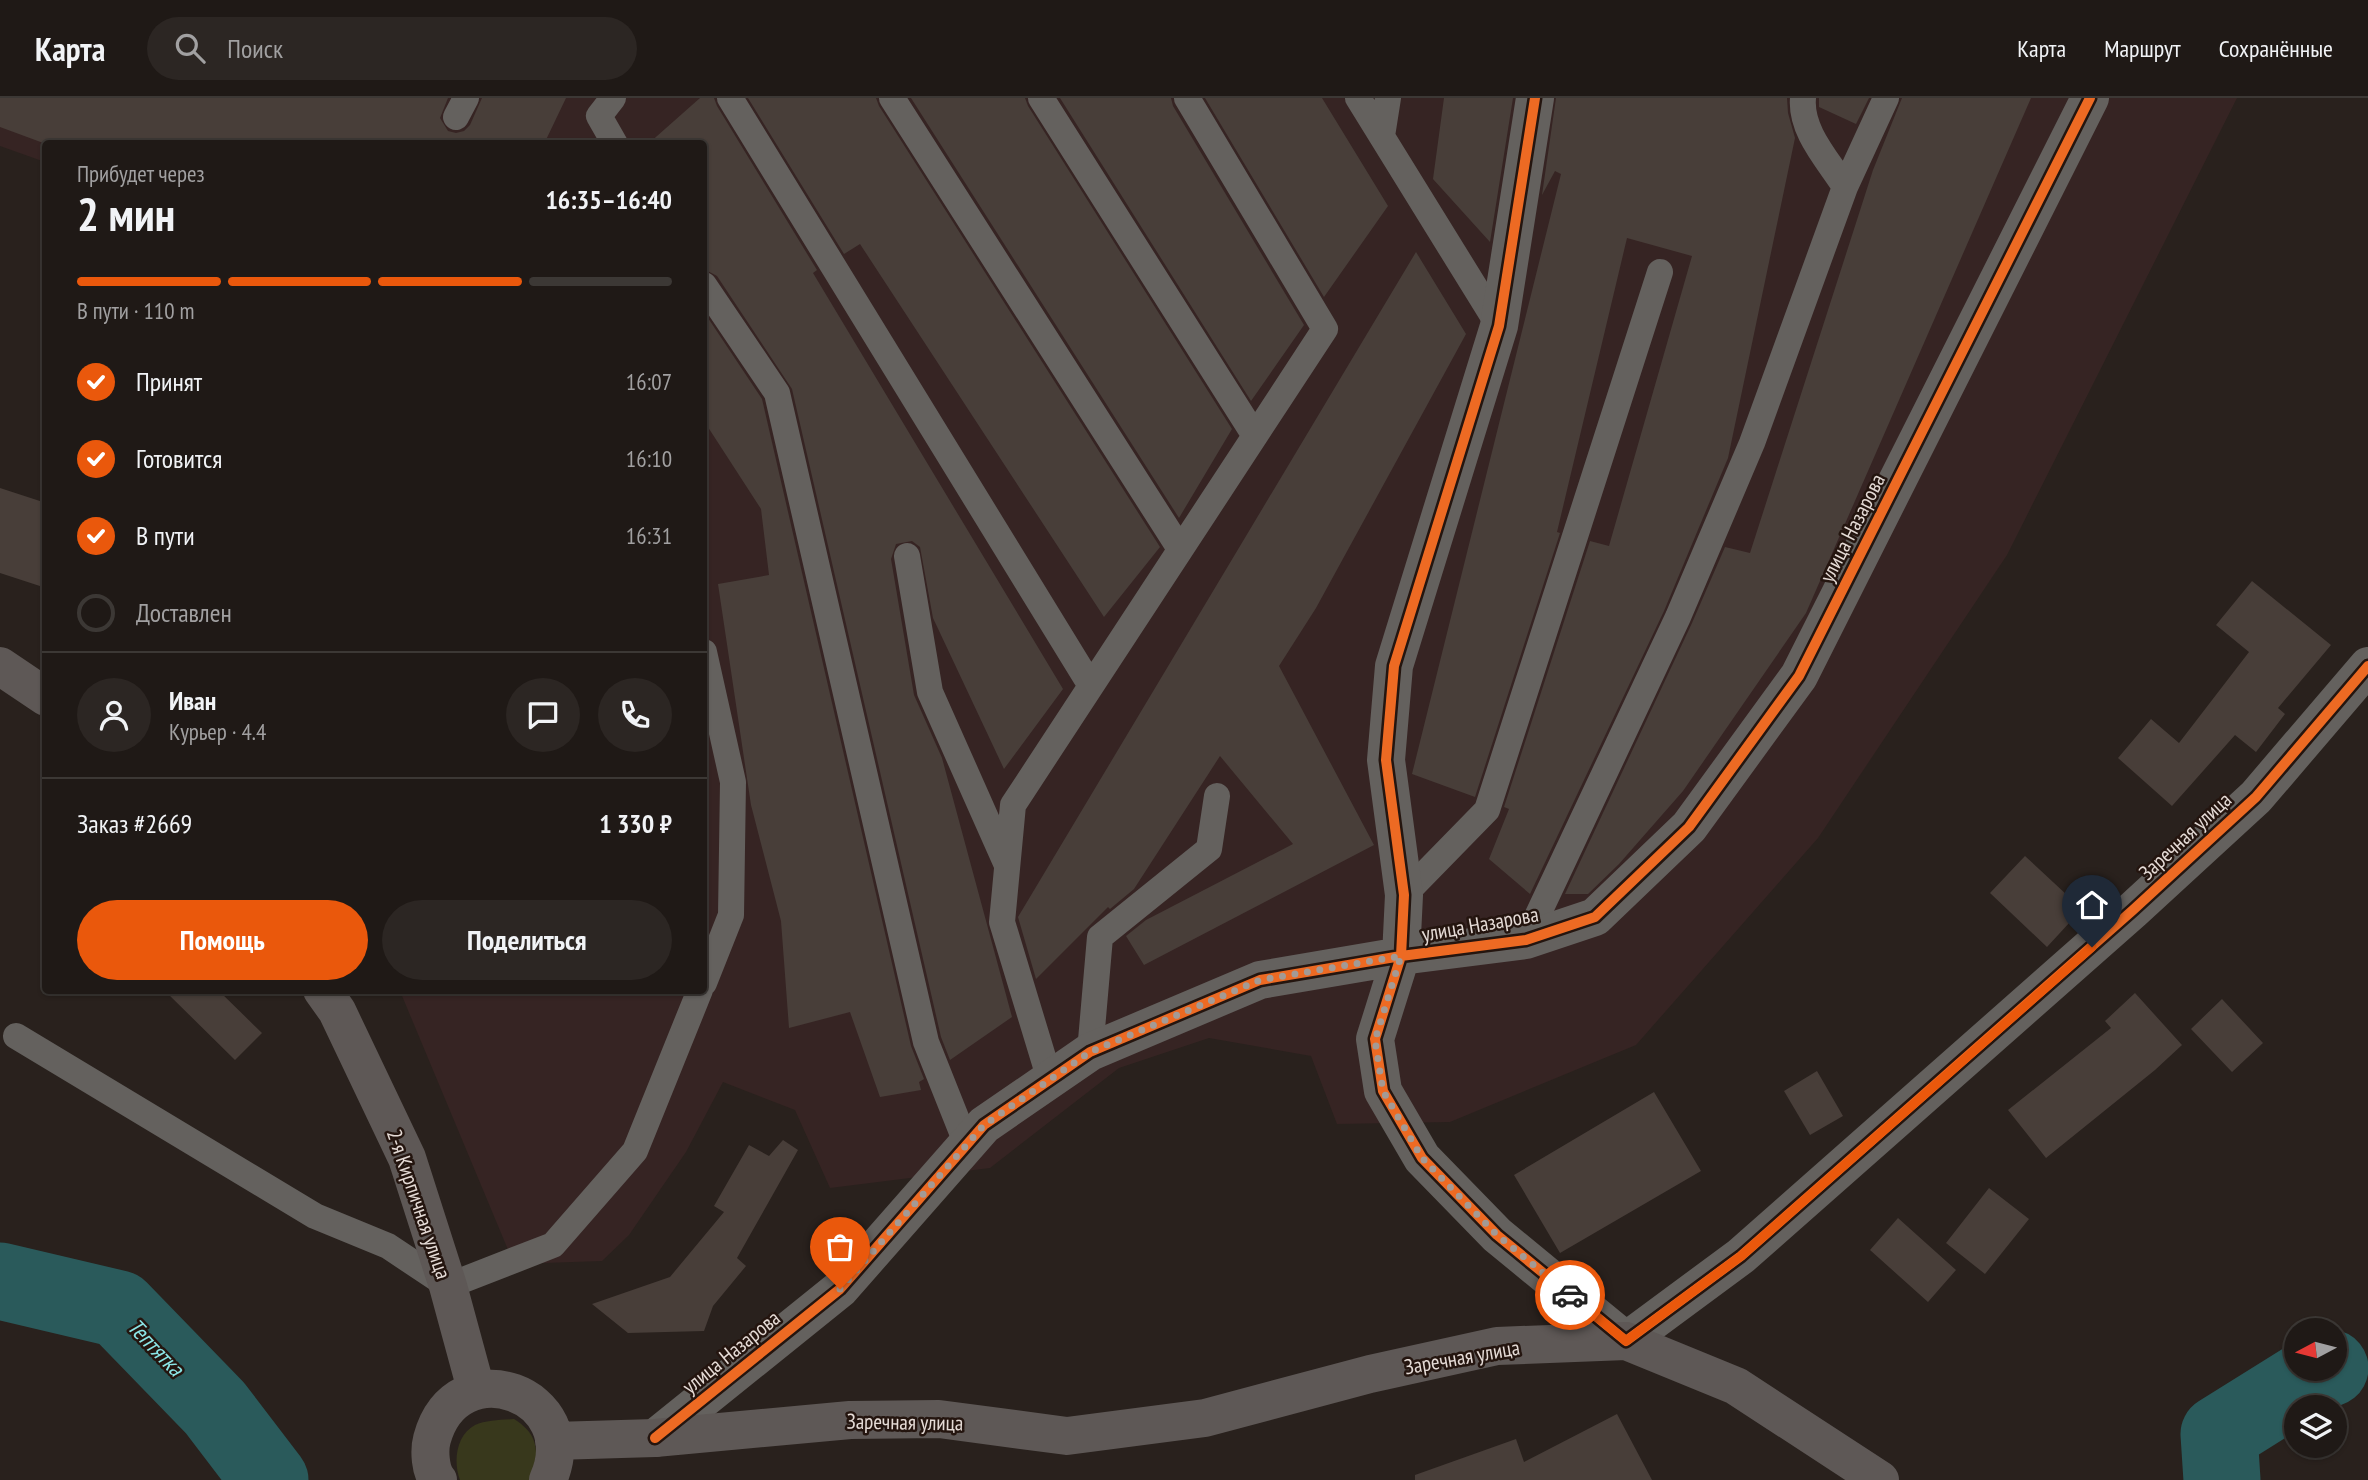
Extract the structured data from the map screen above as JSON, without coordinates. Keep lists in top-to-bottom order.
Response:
{
  "streets": {
    "main road": ["Заречная улица", "2-я Кирпичная улица"],
    "street": ["улица Назарова"]
  },
  "crossings": [
    ["улица Назарова", "Заречная улица"]
  ],
  "water": ["Тептятка"],
  "north": "left",
  "page": {
    "header": "Карта",
    "search": "Поиск",
    "nav": ["Карта", "Маршрут", "Сохранённые"],
    "heading": ["2 мин", "Прибудет через", "16:35–16:40"],
    "panel": [
      "Иван",
      "Курьер · 4.4",
      "Заказ #2669",
      "1 330 ₽"
    ],
    "bar": "В пути · 110 m",
    "list": [
      ["Принят", "16:07"],
      ["Готовится", "16:10"],
      ["В пути", "16:31"],
      "Доставлен"
    ],
    "buttons": ["Помощь", "Поделиться"]
  }
}
